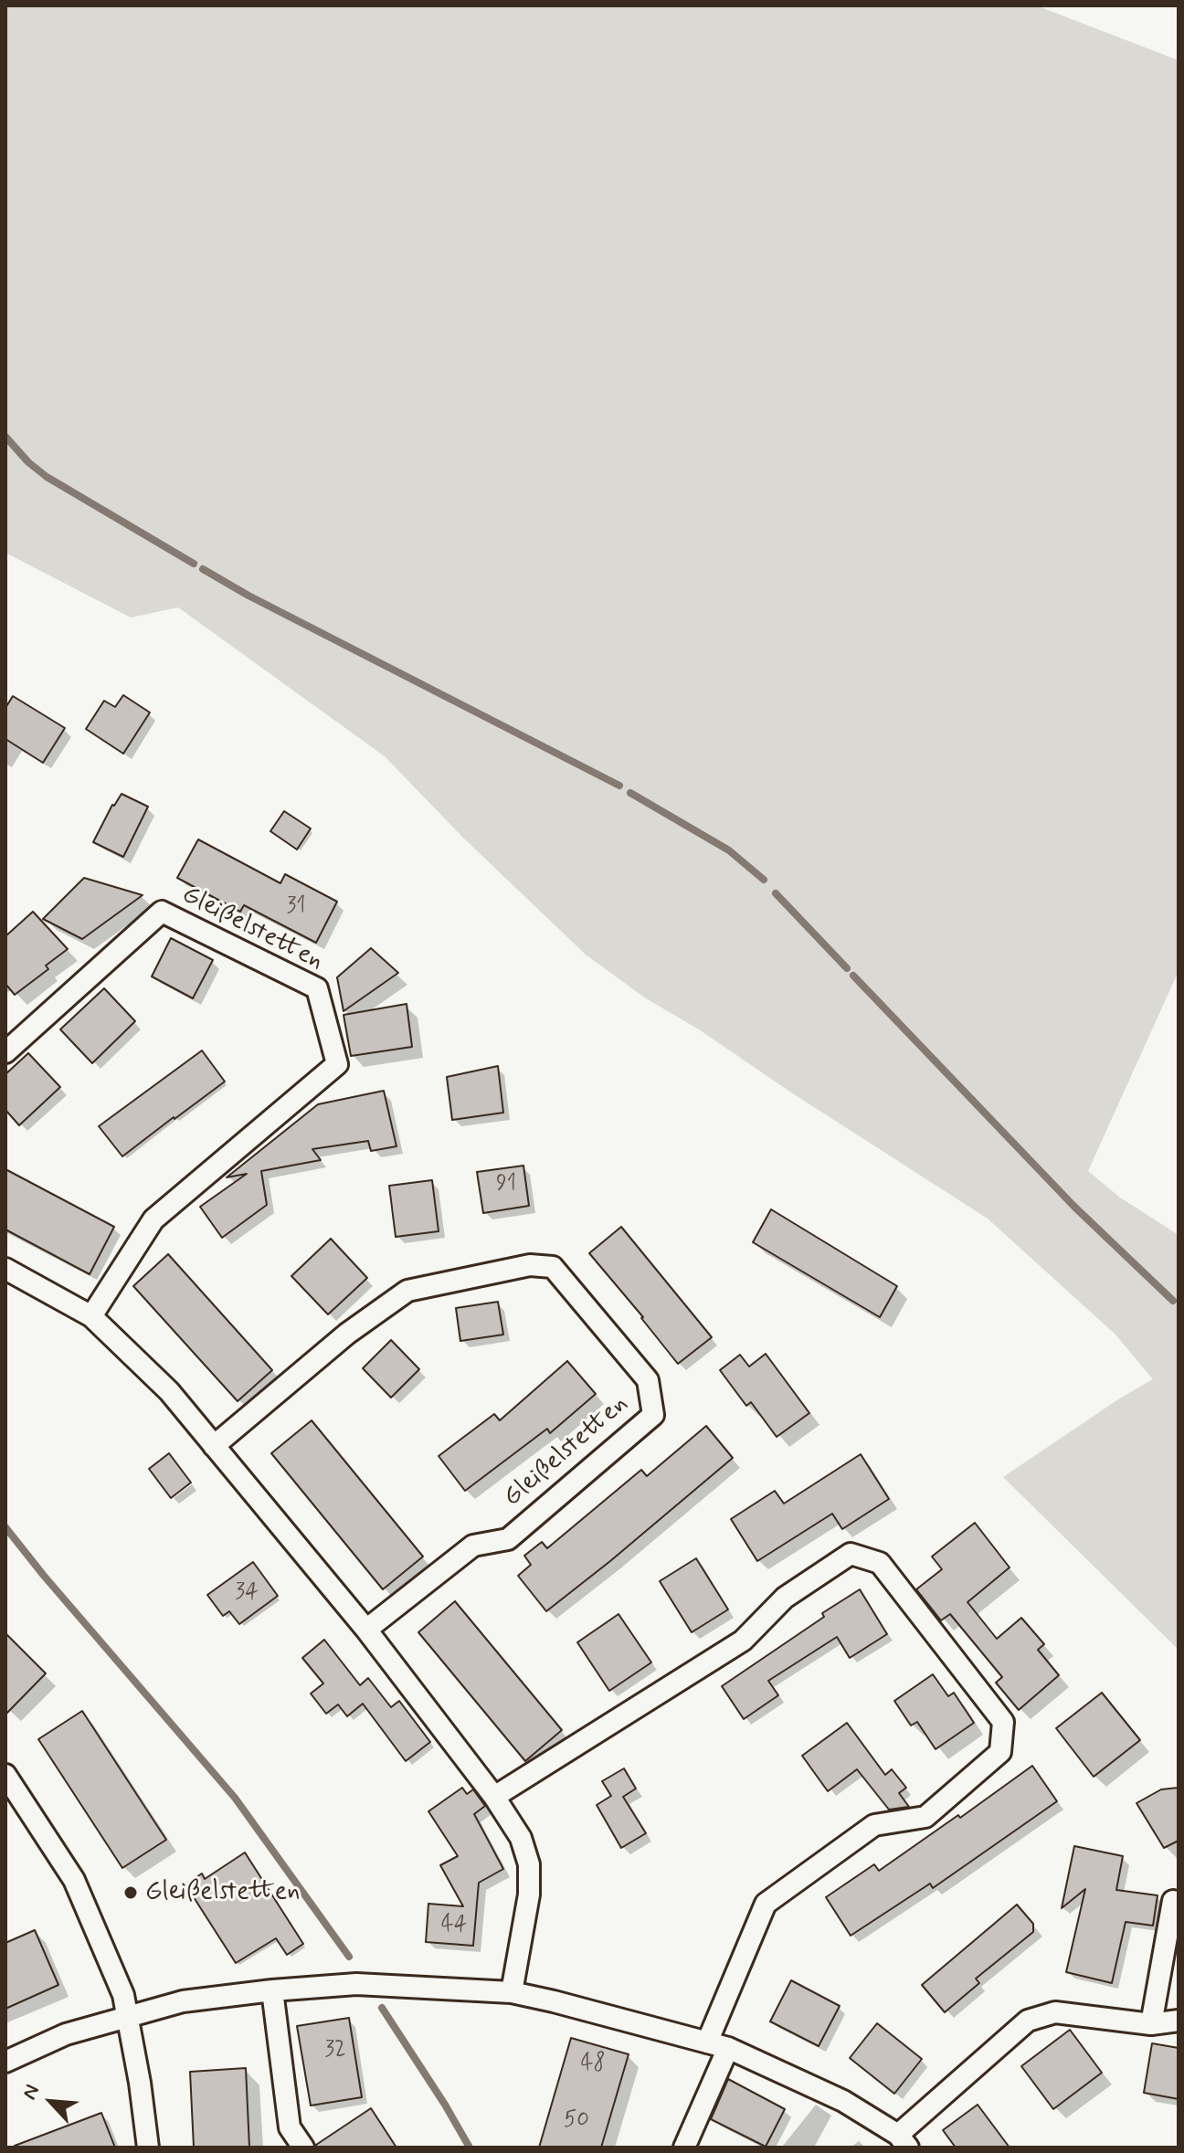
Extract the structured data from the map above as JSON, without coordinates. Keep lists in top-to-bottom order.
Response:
{
  "streets": {
    "street": ["Gleißelstetten"]
  },
  "places": ["Gleißelstetten"],
  "house_numbers": [
    "31",
    "91",
    "34",
    "44",
    "32",
    "48",
    "50"
  ],
  "north": "top left"
}
